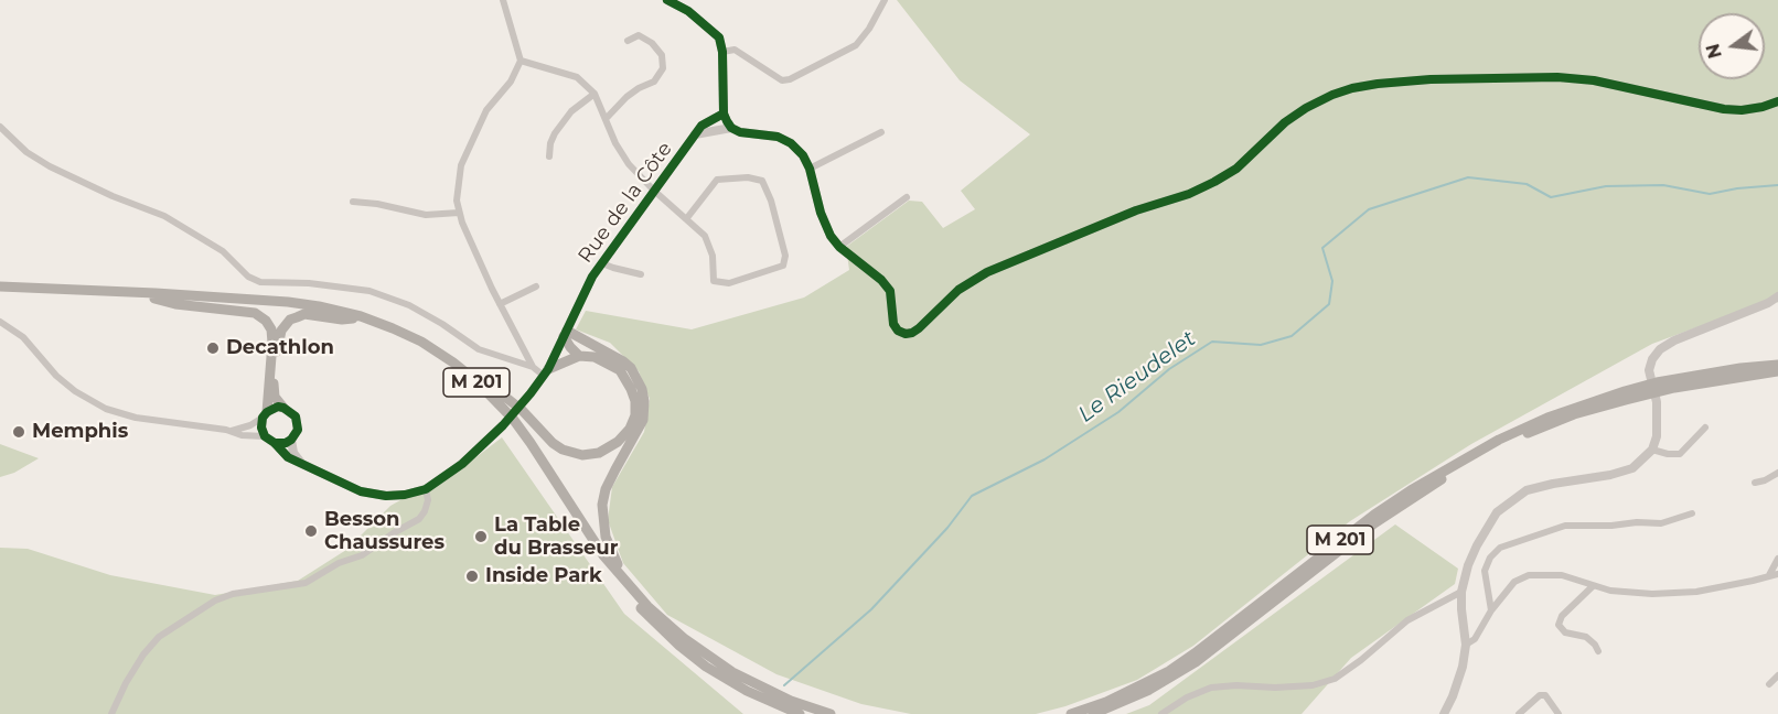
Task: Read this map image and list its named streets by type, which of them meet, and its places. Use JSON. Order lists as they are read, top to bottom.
{
  "streets": {
    "highway": ["M 201"],
    "street": ["Rue de la Côte"]
  },
  "water": ["Le Rieudelet"],
  "places": [
    "Decathlon",
    "Memphis",
    "Besson Chaussures",
    "La Table du Brasseur",
    "Inside Park"
  ],
  "north": "left"
}
